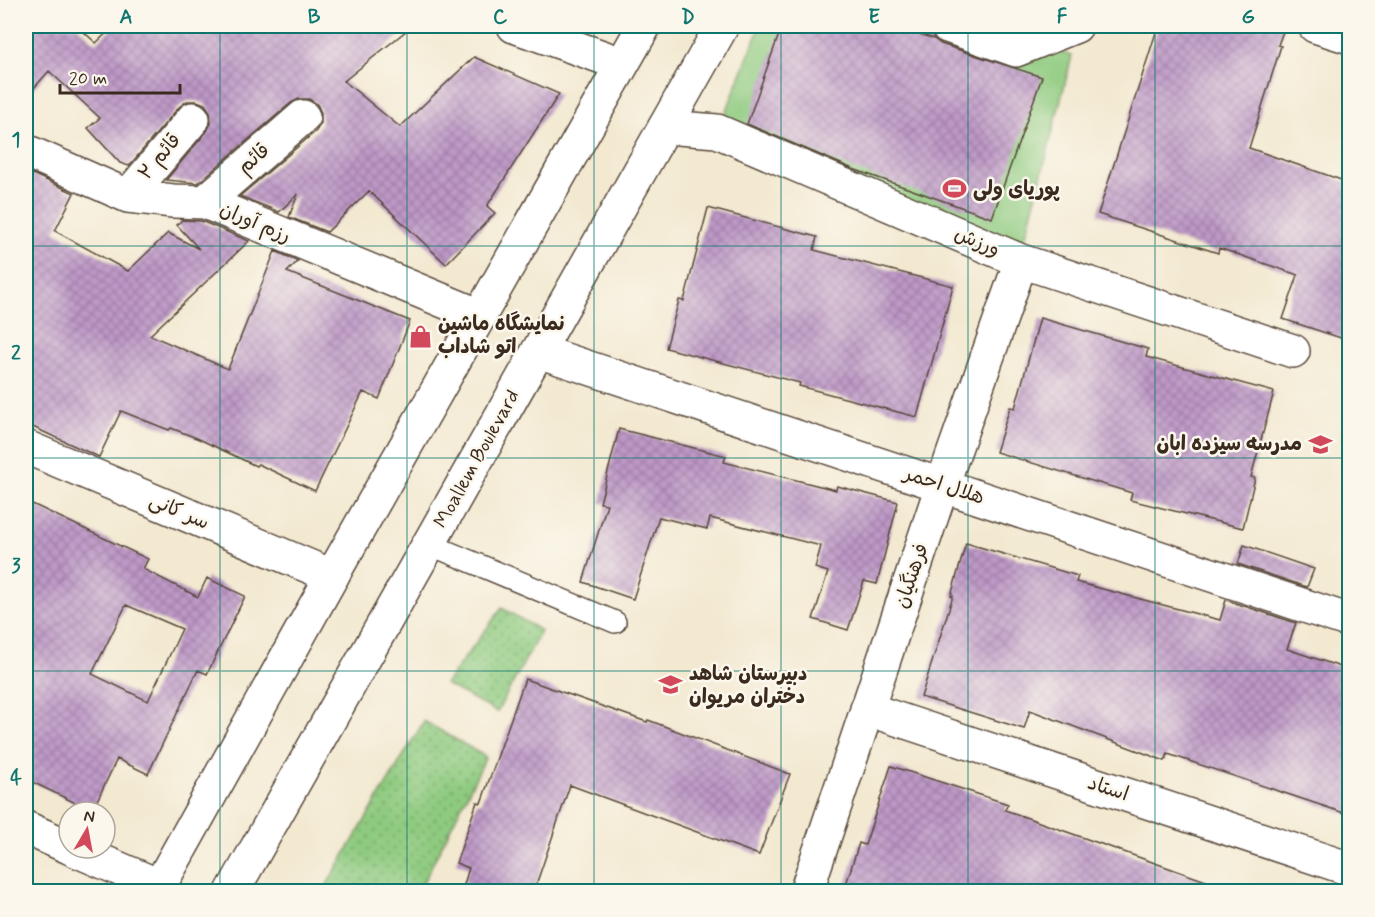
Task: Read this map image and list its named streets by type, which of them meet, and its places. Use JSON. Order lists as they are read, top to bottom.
{
  "streets": {
    "street": [
      "قائم ۲",
      "قائم",
      "رزم آوران",
      "ورزش",
      "Moallem Boulevard",
      "هلال احمر",
      "سر کانی",
      "فرهنگیان",
      "استاد"
    ]
  },
  "crossings": [
    ["قائم ۲", "رزم آوران"],
    ["قائم", "رزم آوران"],
    ["ورزش", "Moallem Boulevard"],
    ["ورزش", "فرهنگیان"],
    ["Moallem Boulevard", "هلال احمر"],
    ["هلال احمر", "فرهنگیان"],
    ["فرهنگیان", "استاد"]
  ],
  "places": {
    "sports": ["پوریای ولی"],
    "shop": ["نمایشگاه ماشین اتو شاداب"],
    "school or university": ["مدرسه سیزده ابان", "دبیرستان شاهد دختران مریوان"]
  },
  "scale_bar": "20 m",
  "north": "top",
  "grid": {
    "columns": [
      "A",
      "B",
      "C",
      "D",
      "E",
      "F",
      "G"
    ],
    "rows": [
      "1",
      "2",
      "3",
      "4"
    ]
  }
}
